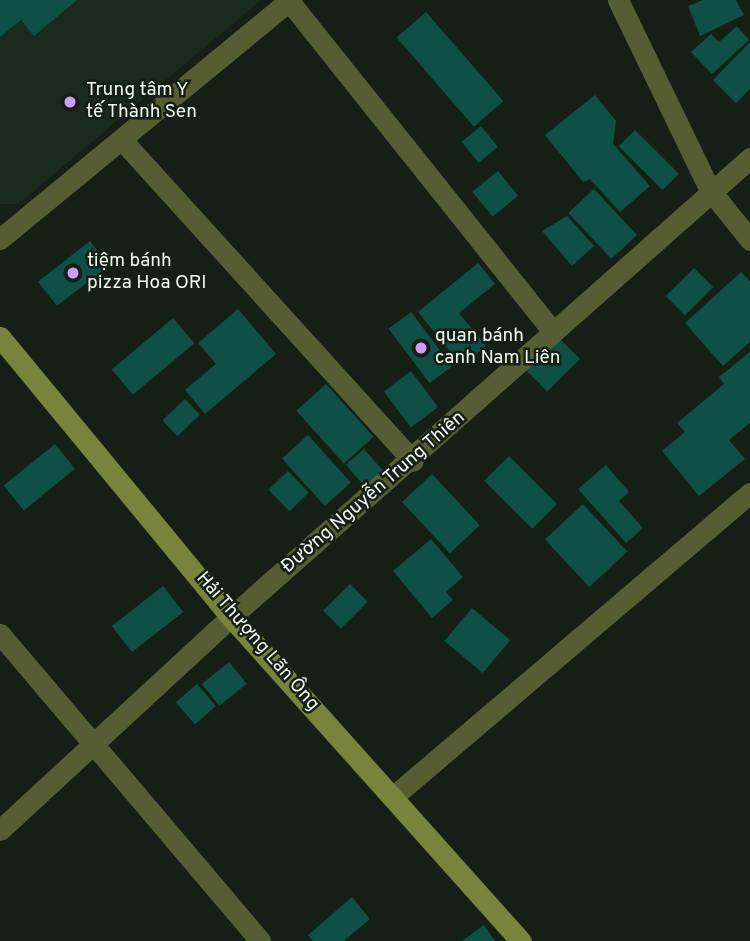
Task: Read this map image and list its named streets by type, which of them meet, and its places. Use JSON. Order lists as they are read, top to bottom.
{
  "streets": {
    "street": ["Đường Nguyễn Trung Thiên", "Hải Thượng Lãn Ông"]
  },
  "crossings": [
    ["Đường Nguyễn Trung Thiên", "Hải Thượng Lãn Ông"]
  ],
  "places": ["Trung tâm Y tế Thành Sen", "tiệm bánh pizza Hoa ORI", "quan bánh canh Nam Liên"]
}
